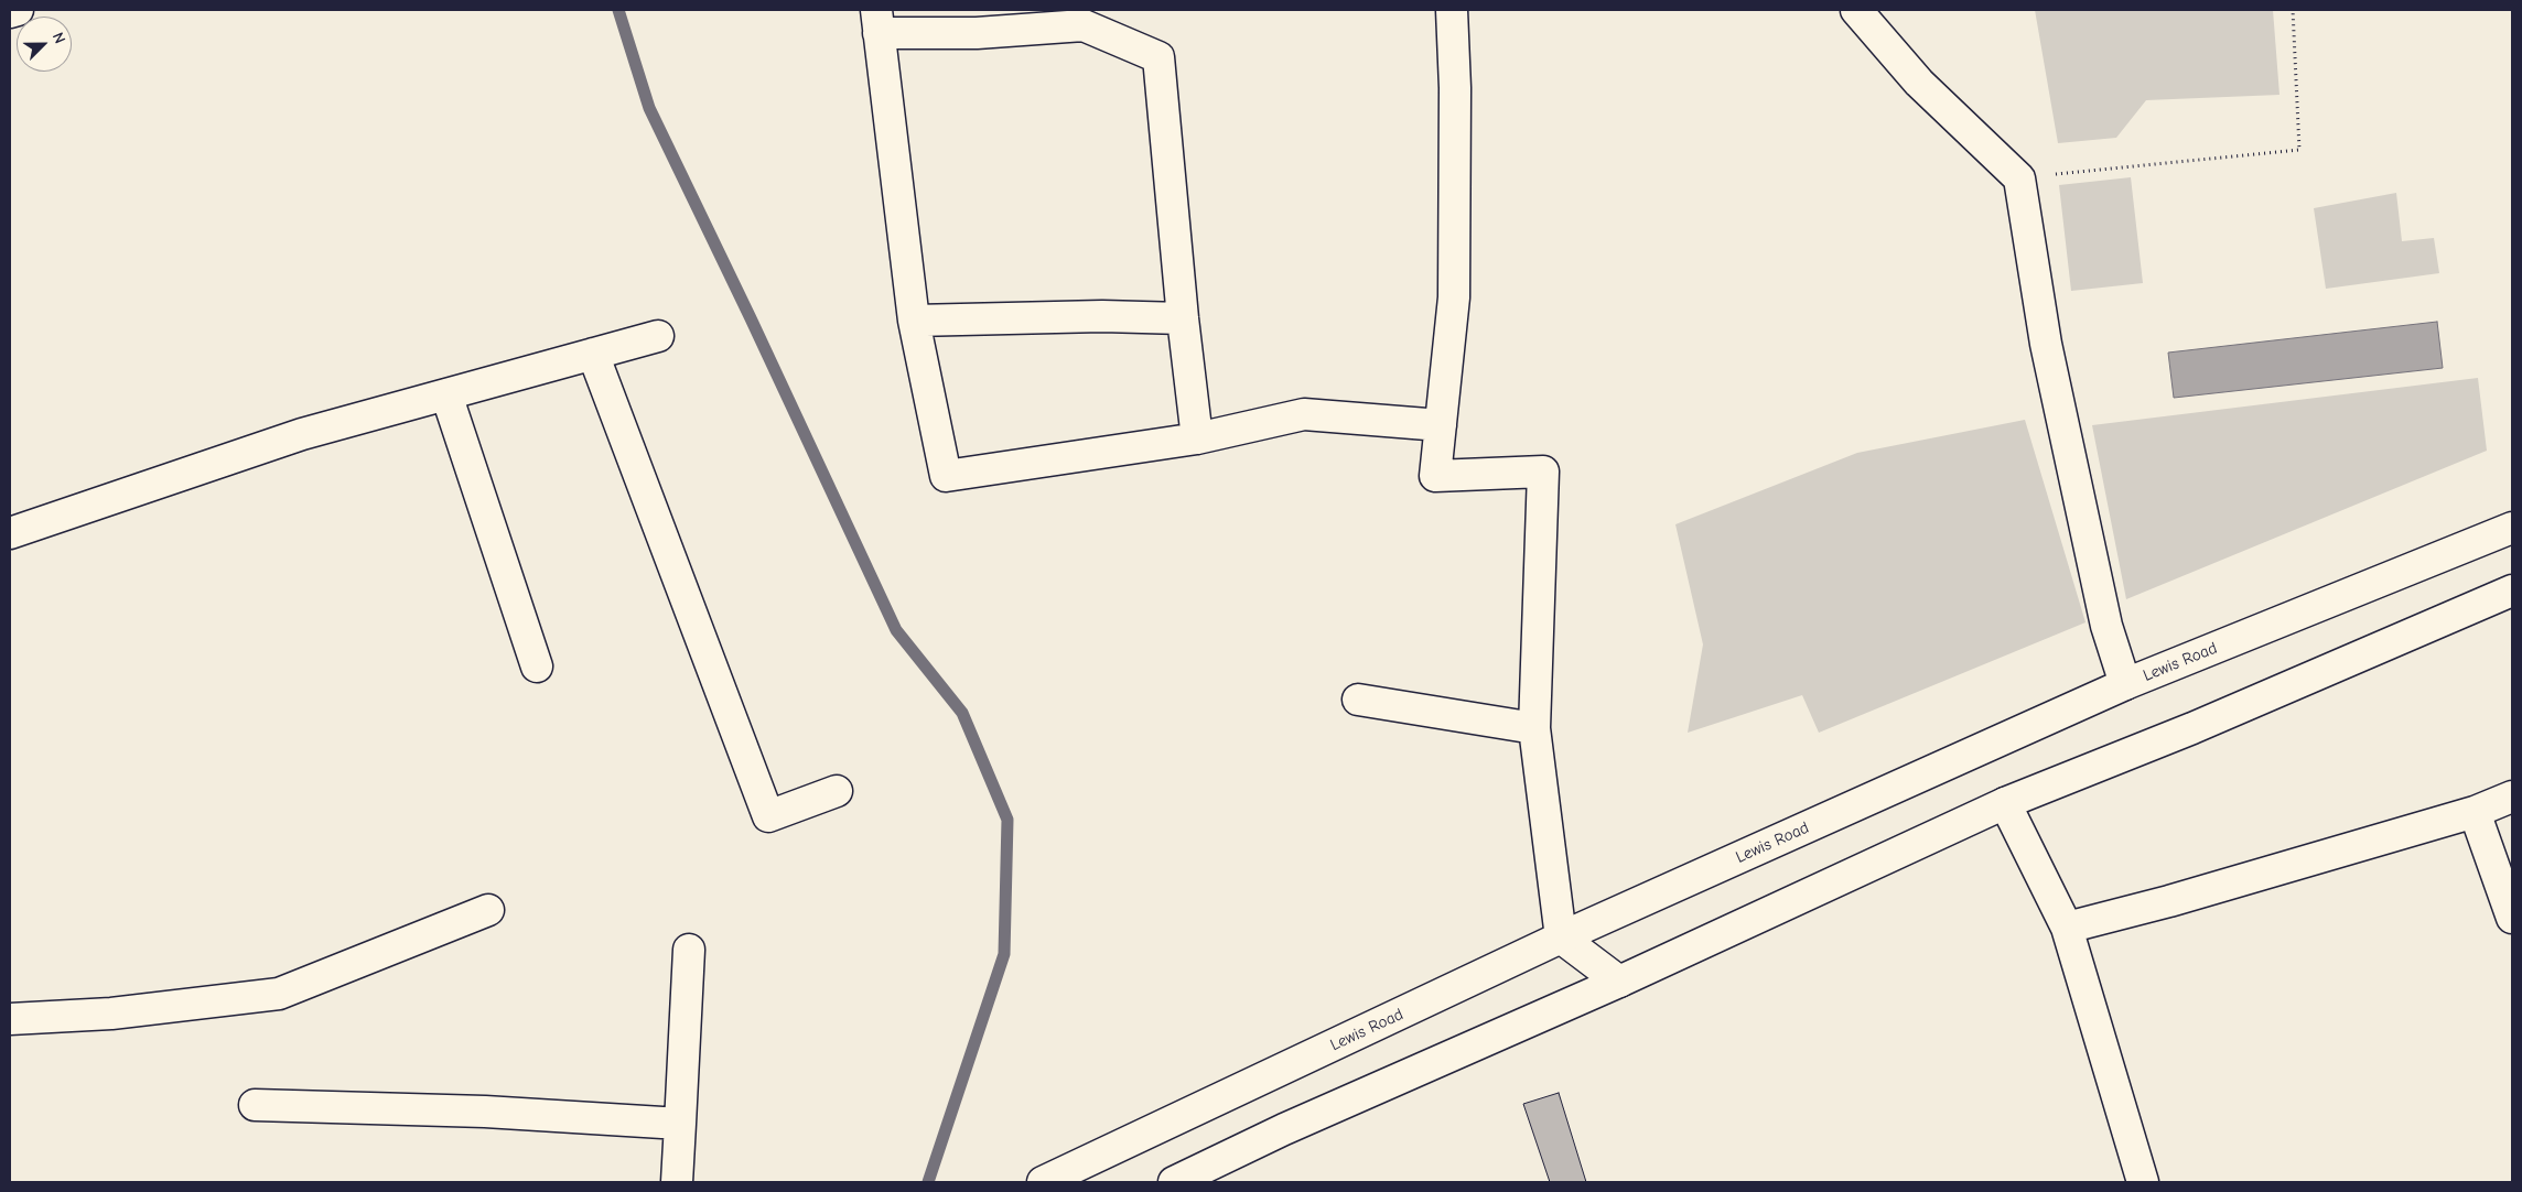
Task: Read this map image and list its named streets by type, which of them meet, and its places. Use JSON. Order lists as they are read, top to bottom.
{
  "streets": {
    "street": ["Lewis Road"]
  },
  "north": "top right"
}
